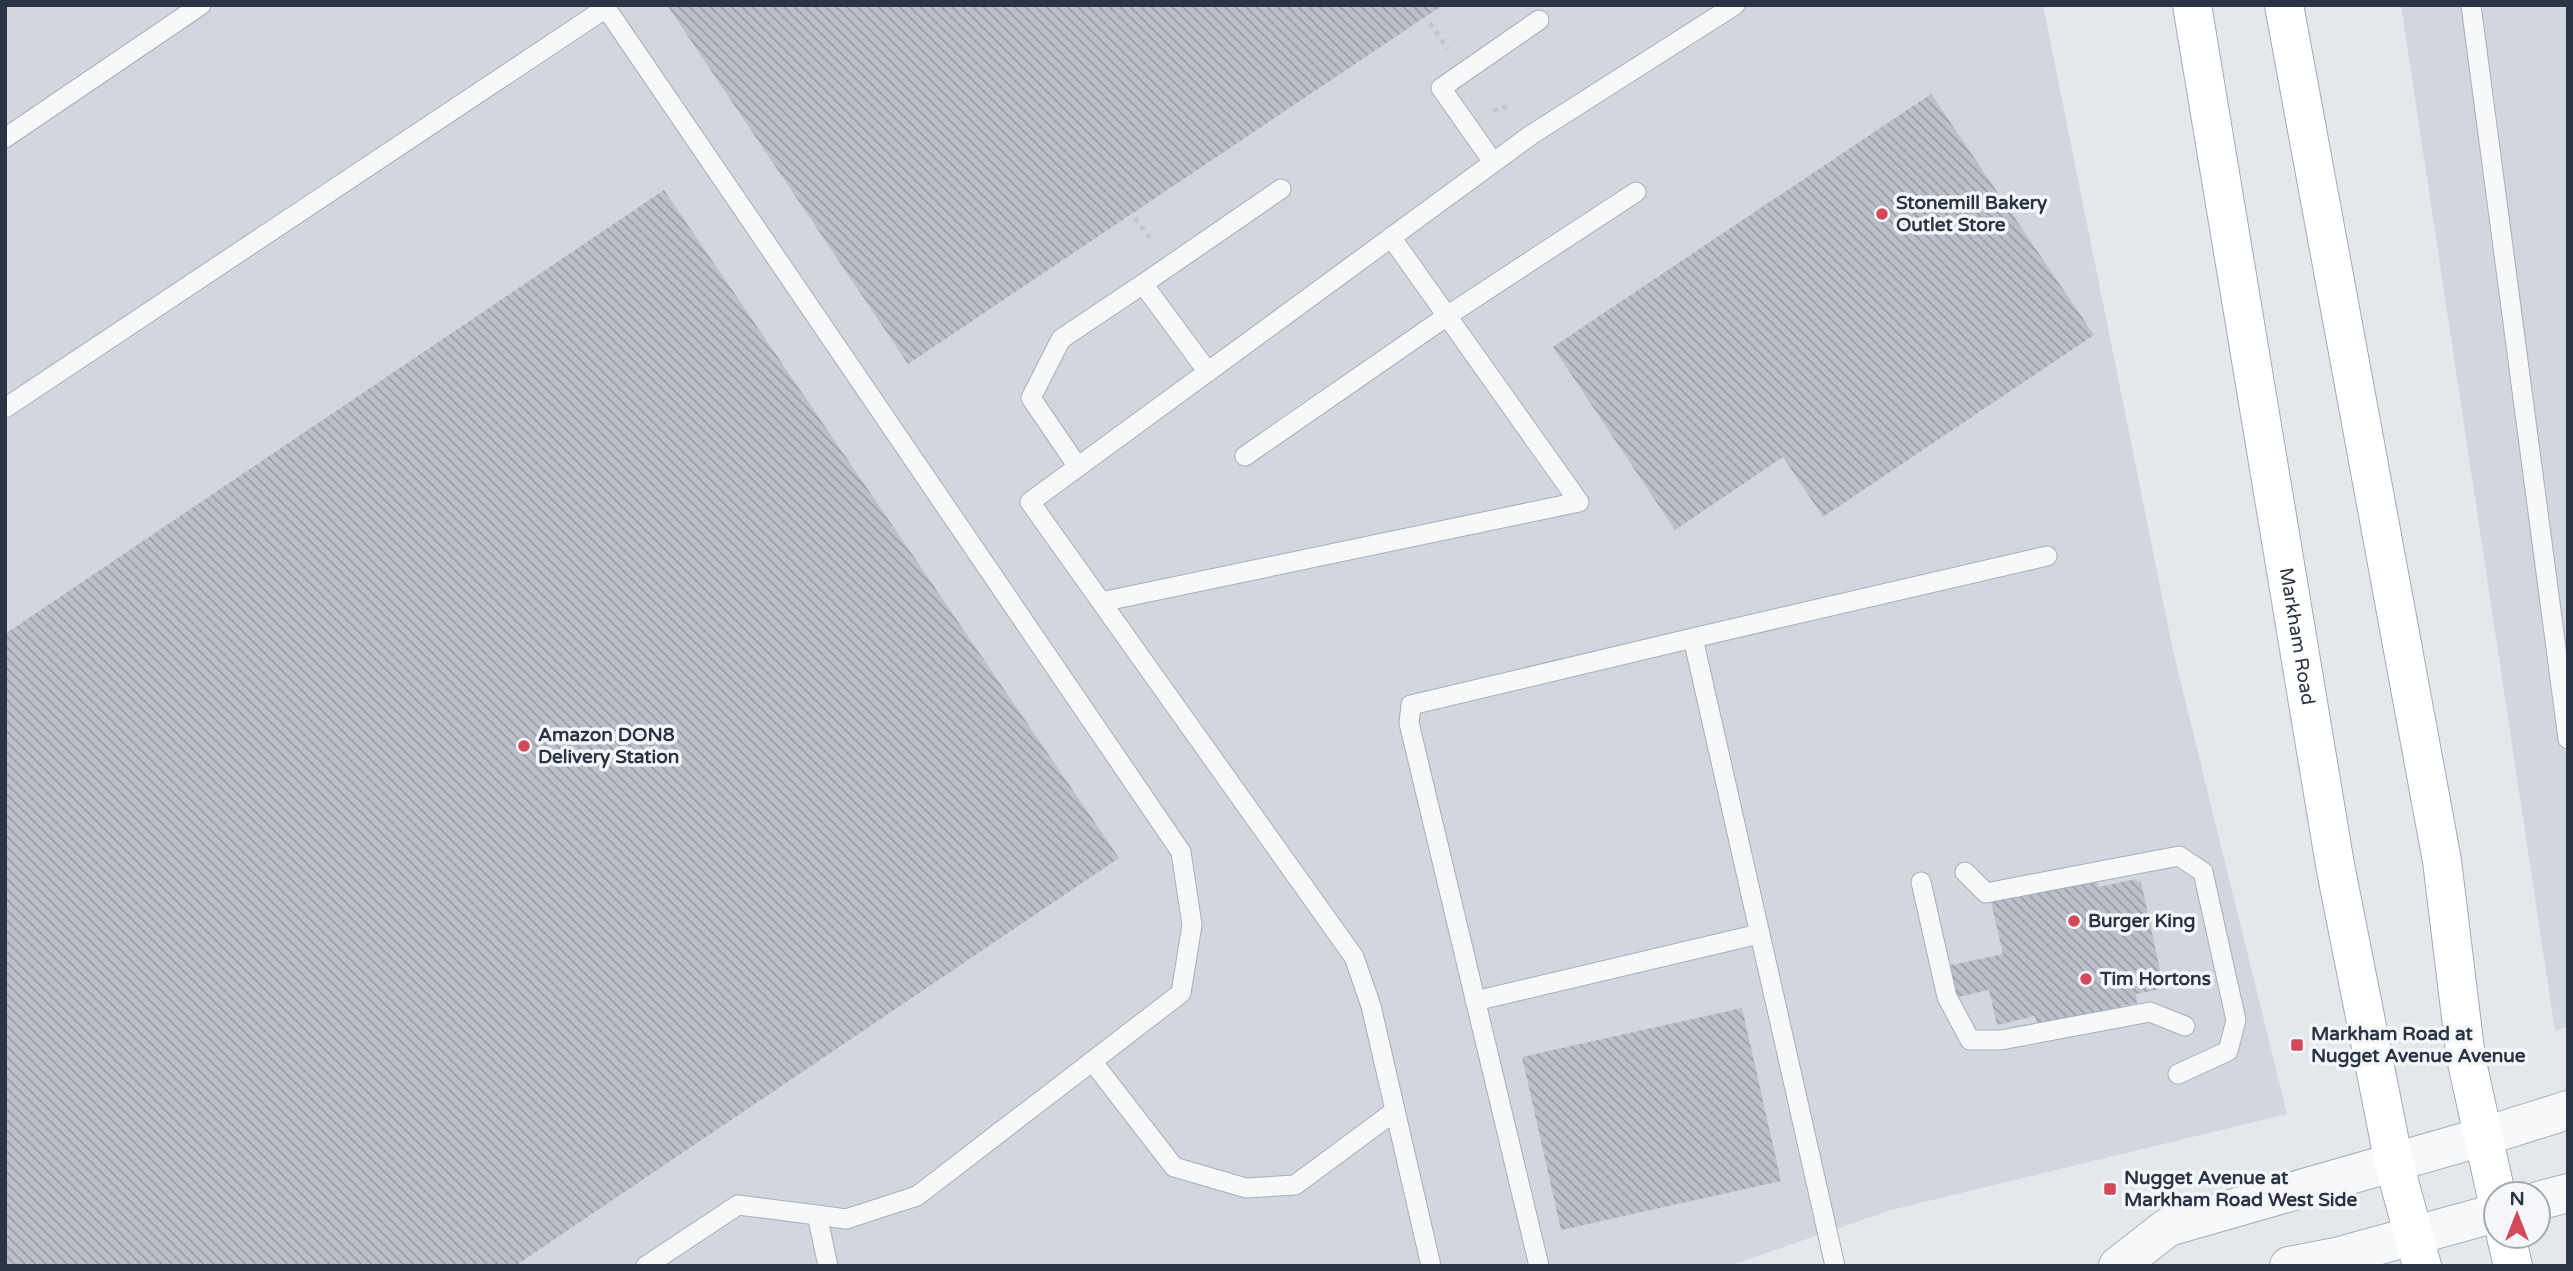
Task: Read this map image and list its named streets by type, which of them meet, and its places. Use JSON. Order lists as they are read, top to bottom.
{
  "streets": {
    "main road": ["Markham Road"]
  },
  "places": {
    "other": [
      "Stonemill Bakery Outlet Store",
      "Amazon DON8 Delivery Station",
      "Burger King",
      "Tim Hortons"
    ],
    "transit": ["Markham Road at Nugget Avenue Avenue", "Nugget Avenue at Markham Road West Side"]
  },
  "north": "top"
}
